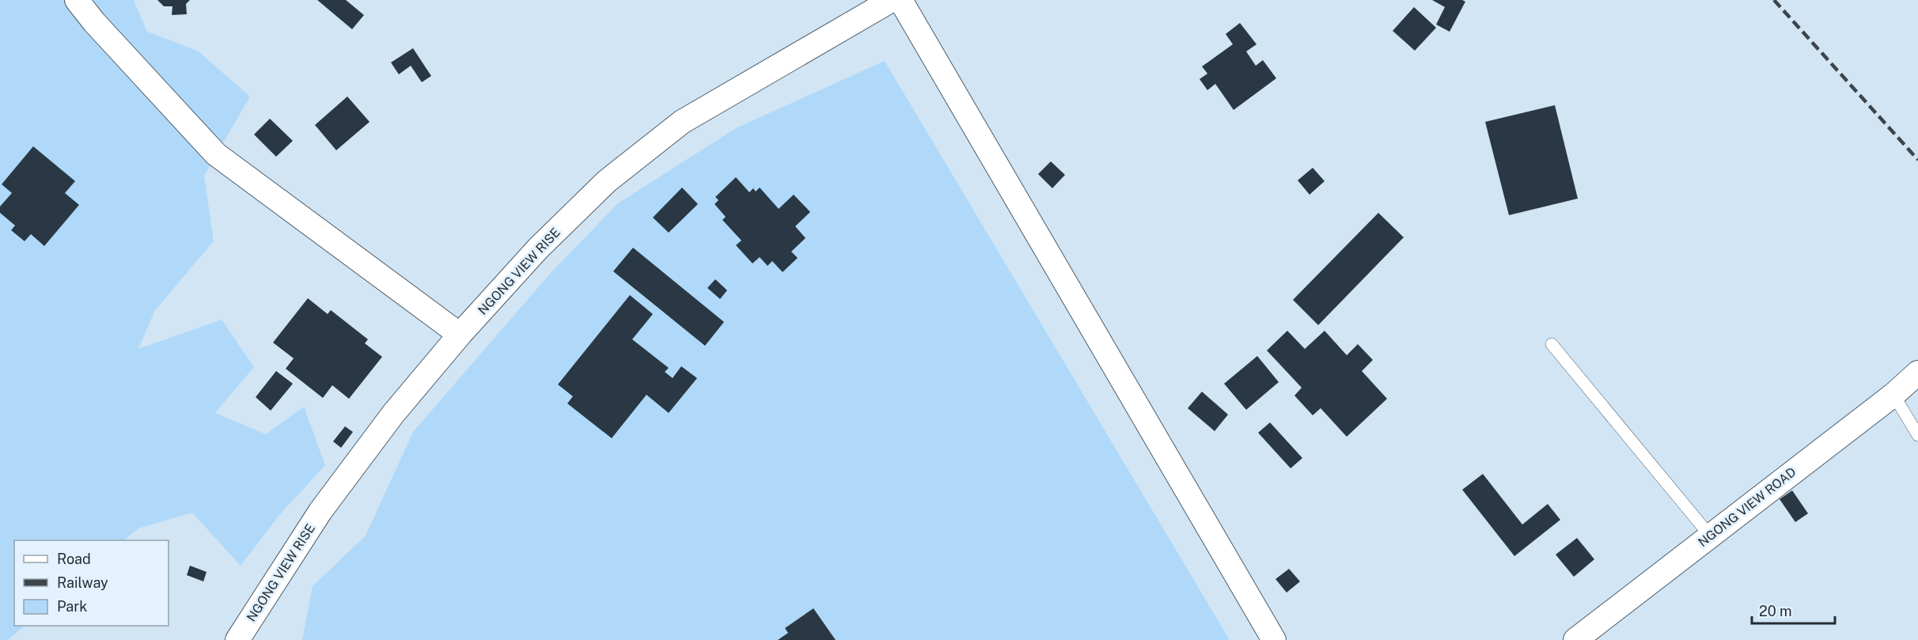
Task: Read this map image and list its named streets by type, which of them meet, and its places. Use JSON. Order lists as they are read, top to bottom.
{
  "streets": {
    "street": ["NGONG VIEW RISE", "NGONG VIEW ROAD"]
  },
  "legend": ["Road", "Railway", "Park"],
  "scale_bar": "20 m"
}
